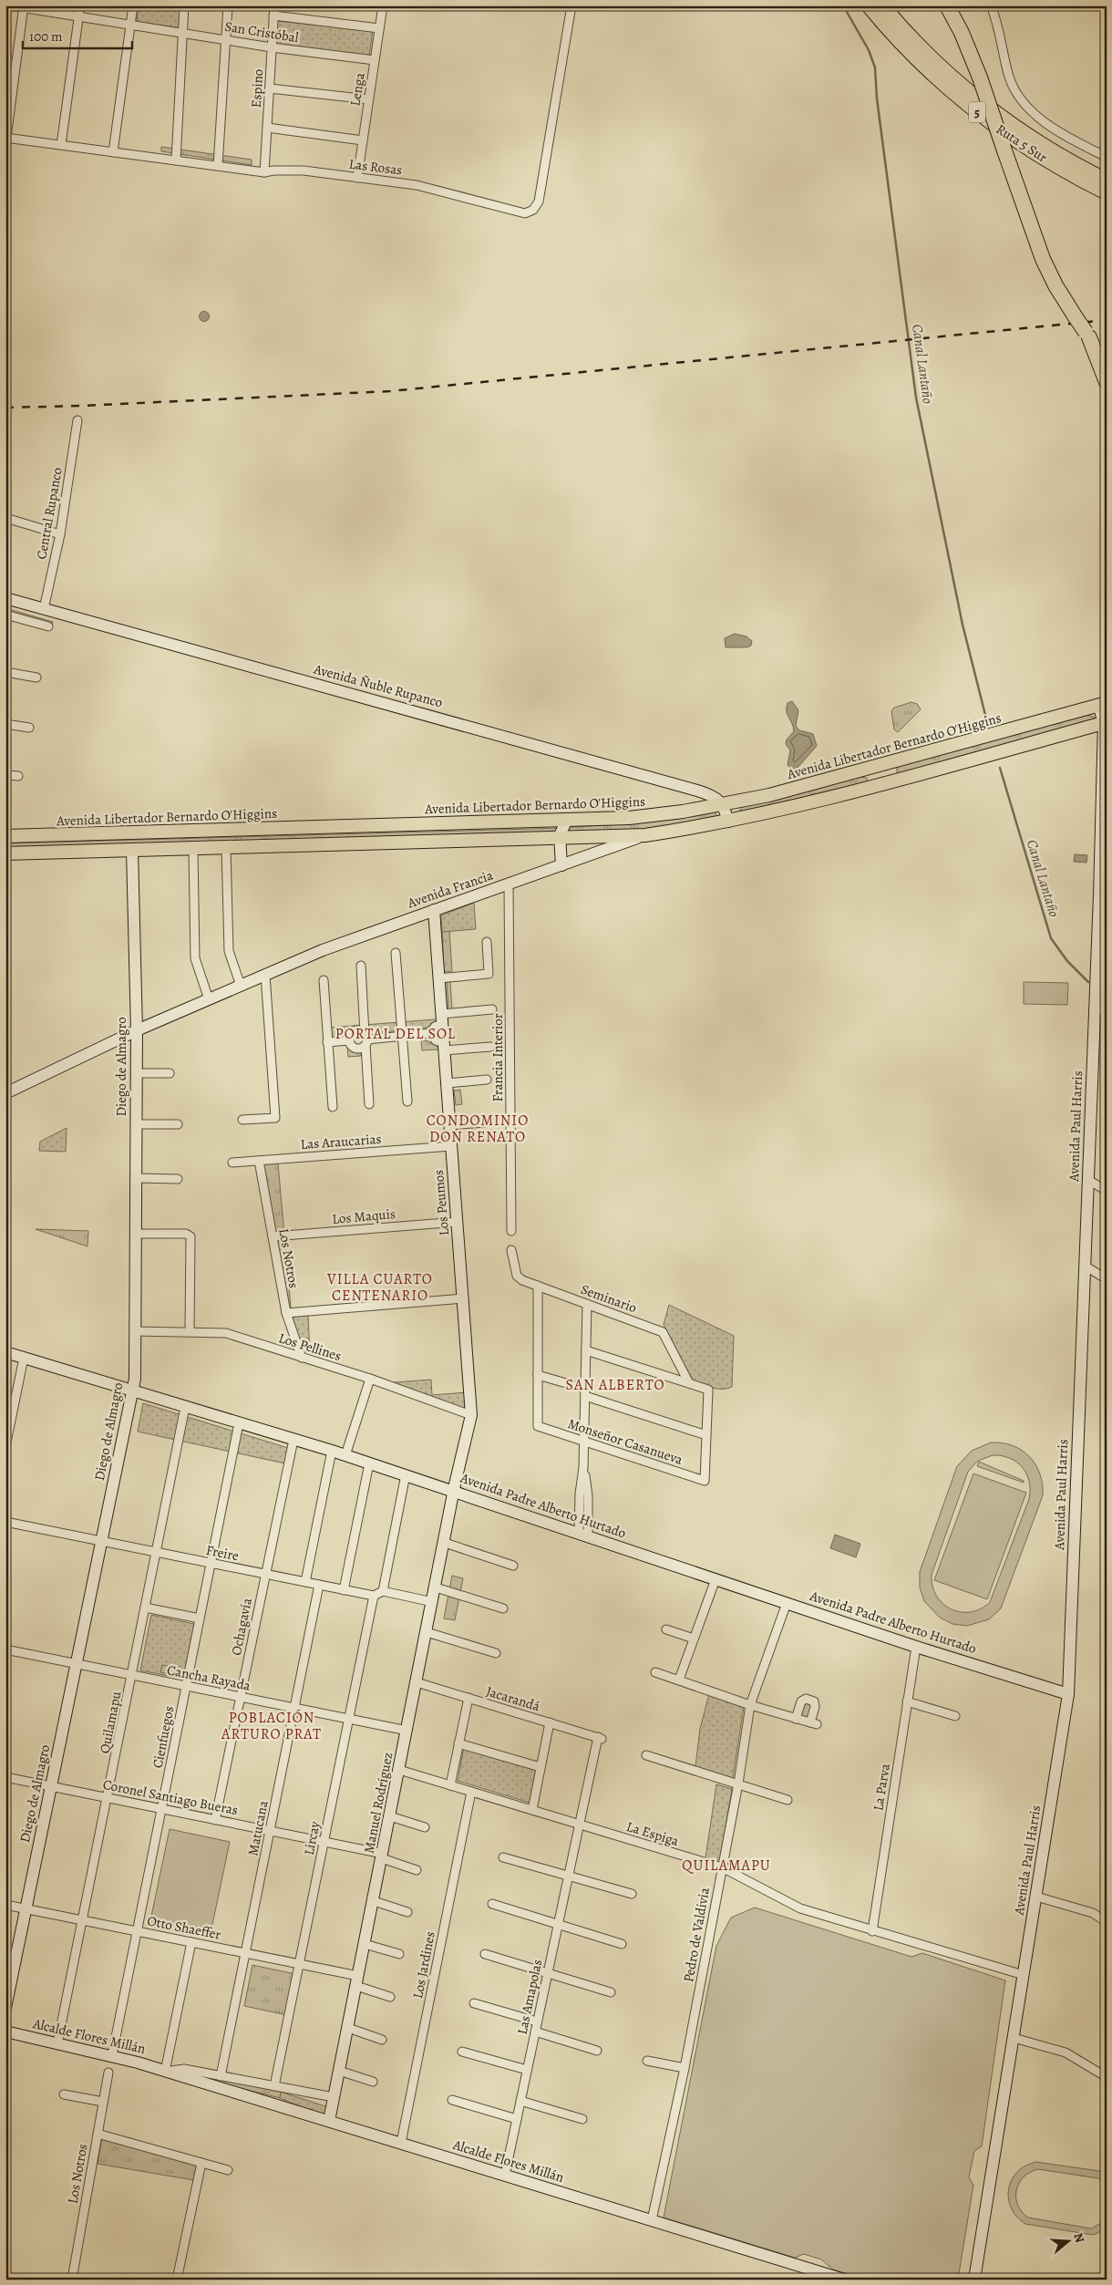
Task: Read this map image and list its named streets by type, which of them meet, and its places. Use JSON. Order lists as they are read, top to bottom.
{
  "streets": {
    "highway": ["5", "Ruta 5 Sur"],
    "main road": ["Avenida Libertador Bernardo O'Higgins"],
    "street": [
      "San Cristóbal",
      "Espino",
      "Lenga",
      "Las Rosas",
      "Central Rupanco",
      "Avenida Ñuble Rupanco",
      "Avenida Francia",
      "Francia Interior",
      "Diego de Almagro",
      "Avenida Paul Harris",
      "Las Araucarias",
      "Los Peumos",
      "Los Maquis",
      "Los Notros",
      "Seminario",
      "Los Pellines",
      "Monseñor Casanueva",
      "Avenida Padre Alberto Hurtado",
      "Freire",
      "Ochagavía",
      "Cancha Rayada",
      "Jacarandá",
      "Quilamapu",
      "Cienfuegos",
      "La Parva",
      "Coronel Santiago Bueras",
      "Manuel Rodríguez",
      "Matucana",
      "La Espiga",
      "Lircay",
      "Otto Shaeffer",
      "Pedro de Valdivia",
      "Los Jardines",
      "Las Amapolas",
      "Alcalde Flores Millán"
    ]
  },
  "crossings": [
    ["San Cristóbal", "Espino"],
    ["San Cristóbal", "Lenga"],
    ["Espino", "Las Rosas"],
    ["Lenga", "Las Rosas"],
    ["Central Rupanco", "Avenida Ñuble Rupanco"],
    ["Avenida Ñuble Rupanco", "Avenida Libertador Bernardo O'Higgins"],
    ["Avenida Libertador Bernardo O'Higgins", "Avenida Paul Harris"],
    ["Avenida Francia", "Francia Interior"],
    ["Avenida Francia", "Diego de Almagro"],
    ["Avenida Francia", "Los Peumos"],
    ["Diego de Almagro", "Los Pellines"],
    ["Diego de Almagro", "Avenida Padre Alberto Hurtado"],
    ["Diego de Almagro", "Freire"],
    ["Diego de Almagro", "Cancha Rayada"],
    ["Diego de Almagro", "Coronel Santiago Bueras"],
    ["Diego de Almagro", "Otto Shaeffer"],
    ["Avenida Paul Harris", "Avenida Padre Alberto Hurtado"],
    ["Avenida Paul Harris", "La Espiga"],
    ["Las Araucarias", "Los Peumos"],
    ["Las Araucarias", "Los Notros"],
    ["Los Peumos", "Los Maquis"],
    ["Los Peumos", "Los Pellines"],
    ["Los Peumos", "Avenida Padre Alberto Hurtado"],
    ["Los Peumos", "Manuel Rodríguez"],
    ["Los Maquis", "Los Notros"],
    ["Los Notros", "Los Pellines"],
    ["Avenida Padre Alberto Hurtado", "Ochagavía"],
    ["Avenida Padre Alberto Hurtado", "Quilamapu"],
    ["Avenida Padre Alberto Hurtado", "Cienfuegos"],
    ["Avenida Padre Alberto Hurtado", "La Parva"],
    ["Avenida Padre Alberto Hurtado", "Manuel Rodríguez"],
    ["Avenida Padre Alberto Hurtado", "Pedro de Valdivia"],
    ["Freire", "Ochagavía"],
    ["Freire", "Quilamapu"],
    ["Freire", "Cienfuegos"],
    ["Freire", "Matucana"],
    ["Freire", "Lircay"],
    ["Ochagavía", "Cancha Rayada"],
    ["Ochagavía", "Coronel Santiago Bueras"],
    ["Cancha Rayada", "Quilamapu"],
    ["Cancha Rayada", "Cienfuegos"],
    ["Cancha Rayada", "Manuel Rodríguez"],
    ["Cancha Rayada", "Matucana"],
    ["Cancha Rayada", "Lircay"],
    ["Jacarandá", "Manuel Rodríguez"],
    ["Jacarandá", "Las Amapolas"],
    ["Quilamapu", "Coronel Santiago Bueras"],
    ["Quilamapu", "Otto Shaeffer"],
    ["Quilamapu", "Alcalde Flores Millán"],
    ["Cienfuegos", "Coronel Santiago Bueras"],
    ["Cienfuegos", "Otto Shaeffer"],
    ["Cienfuegos", "Alcalde Flores Millán"],
    ["La Parva", "La Espiga"],
    ["Coronel Santiago Bueras", "Manuel Rodríguez"],
    ["Coronel Santiago Bueras", "Matucana"],
    ["Coronel Santiago Bueras", "Lircay"],
    ["Manuel Rodríguez", "La Espiga"],
    ["Manuel Rodríguez", "Otto Shaeffer"],
    ["Manuel Rodríguez", "Alcalde Flores Millán"],
    ["Matucana", "Otto Shaeffer"],
    ["Matucana", "Alcalde Flores Millán"],
    ["La Espiga", "Pedro de Valdivia"],
    ["La Espiga", "Los Jardines"],
    ["La Espiga", "Las Amapolas"],
    ["Lircay", "Otto Shaeffer"],
    ["Lircay", "Alcalde Flores Millán"],
    ["Pedro de Valdivia", "Alcalde Flores Millán"],
    ["Los Jardines", "Alcalde Flores Millán"],
    ["Las Amapolas", "Alcalde Flores Millán"]
  ],
  "districts": [
    "PORTAL DEL SOL",
    "CONDOMINIO DON RENATO",
    "VILLA CUARTO CENTENARIO",
    "SAN ALBERTO",
    "POBLACIÓN ARTURO PRAT",
    "QUILAMAPU"
  ],
  "water": ["Canal Lantaño"],
  "scale_bar": "100 m",
  "north": "right"
}
